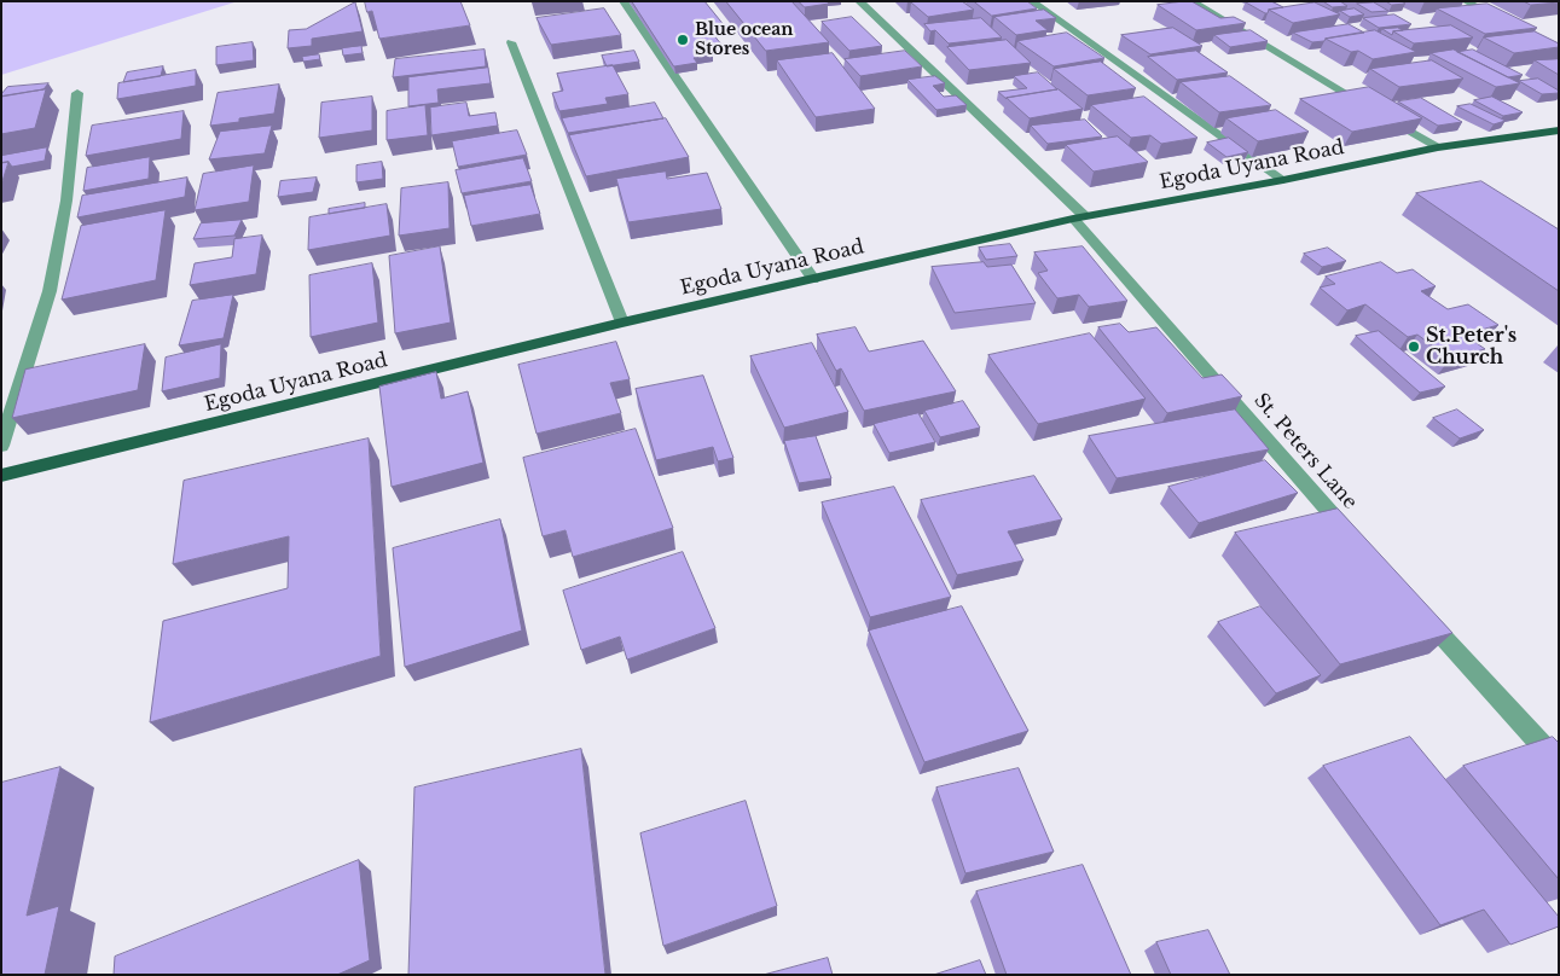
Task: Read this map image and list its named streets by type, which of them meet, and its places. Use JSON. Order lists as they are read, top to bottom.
{
  "streets": {
    "main road": ["Egoda Uyana Road"],
    "street": ["St. Peters Lane"]
  },
  "crossings": [
    ["Egoda Uyana Road", "St. Peters Lane"]
  ],
  "places": ["Blue ocean Stores", "St.Peter's Church"]
}
